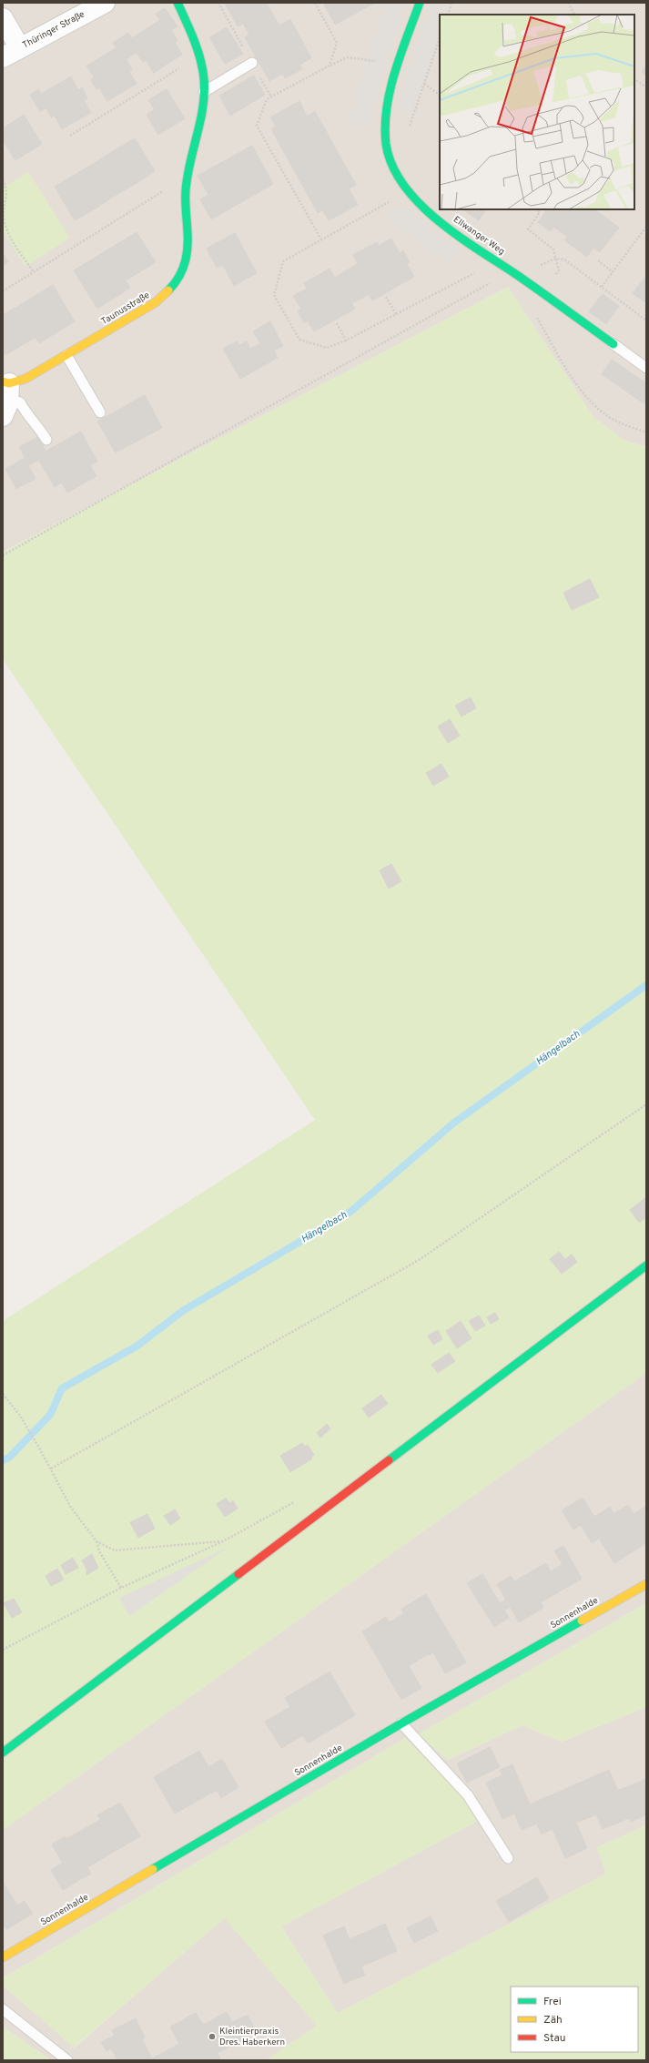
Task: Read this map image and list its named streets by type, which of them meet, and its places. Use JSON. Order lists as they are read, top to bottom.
{
  "streets": {
    "street": [
      "Thüringer Straße",
      "Ellwanger Weg",
      "Taunusstraße",
      "Sonnenhalde"
    ]
  },
  "water": ["Hängelbach"],
  "places": ["Kleintierpraxis Dres. Haberkern"],
  "legend": ["Frei", "Zäh", "Stau"]
}
